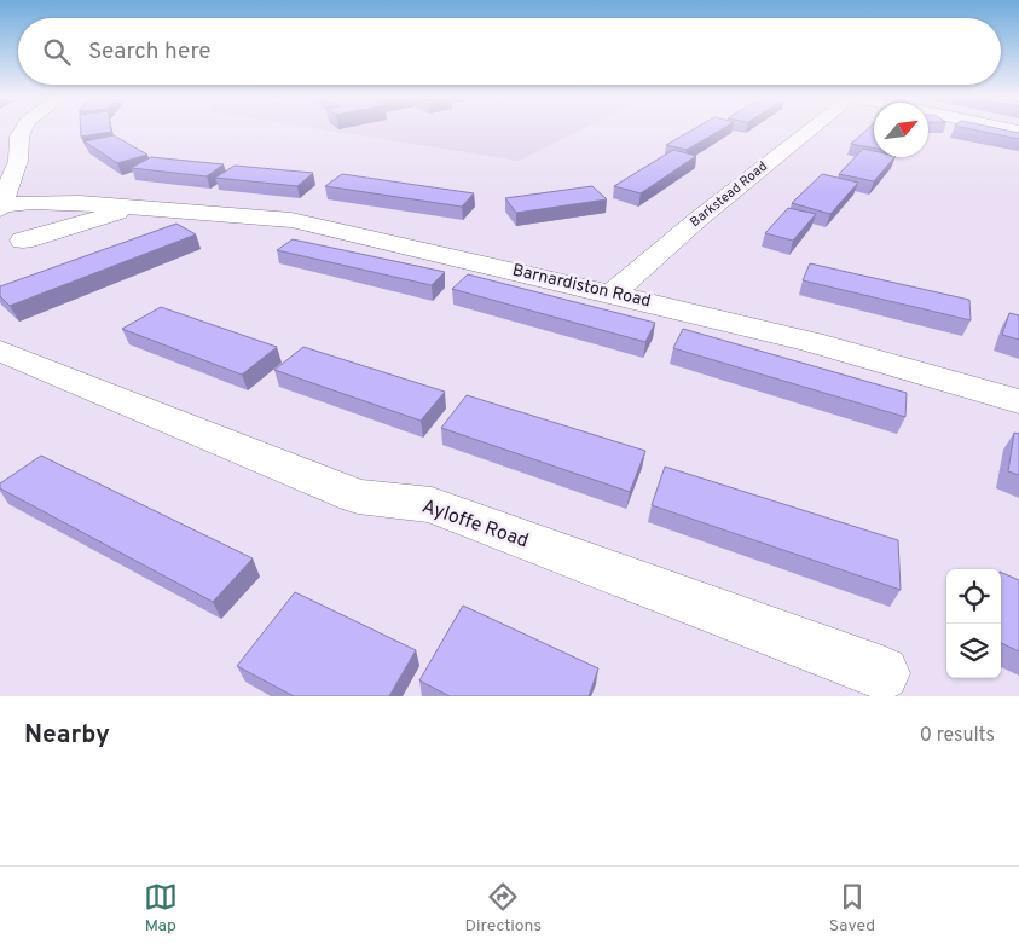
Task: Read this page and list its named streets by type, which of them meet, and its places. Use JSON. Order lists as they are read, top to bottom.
{
  "streets": {
    "street": ["Barkstead Road", "Barnardiston Road", "Ayloffe Road"]
  },
  "crossings": [
    ["Barkstead Road", "Barnardiston Road"]
  ],
  "north": "top right",
  "page": {
    "search": "Search here",
    "heading": ["Nearby", "0 results"],
    "nav": ["Map", "Directions", "Saved"]
  }
}
